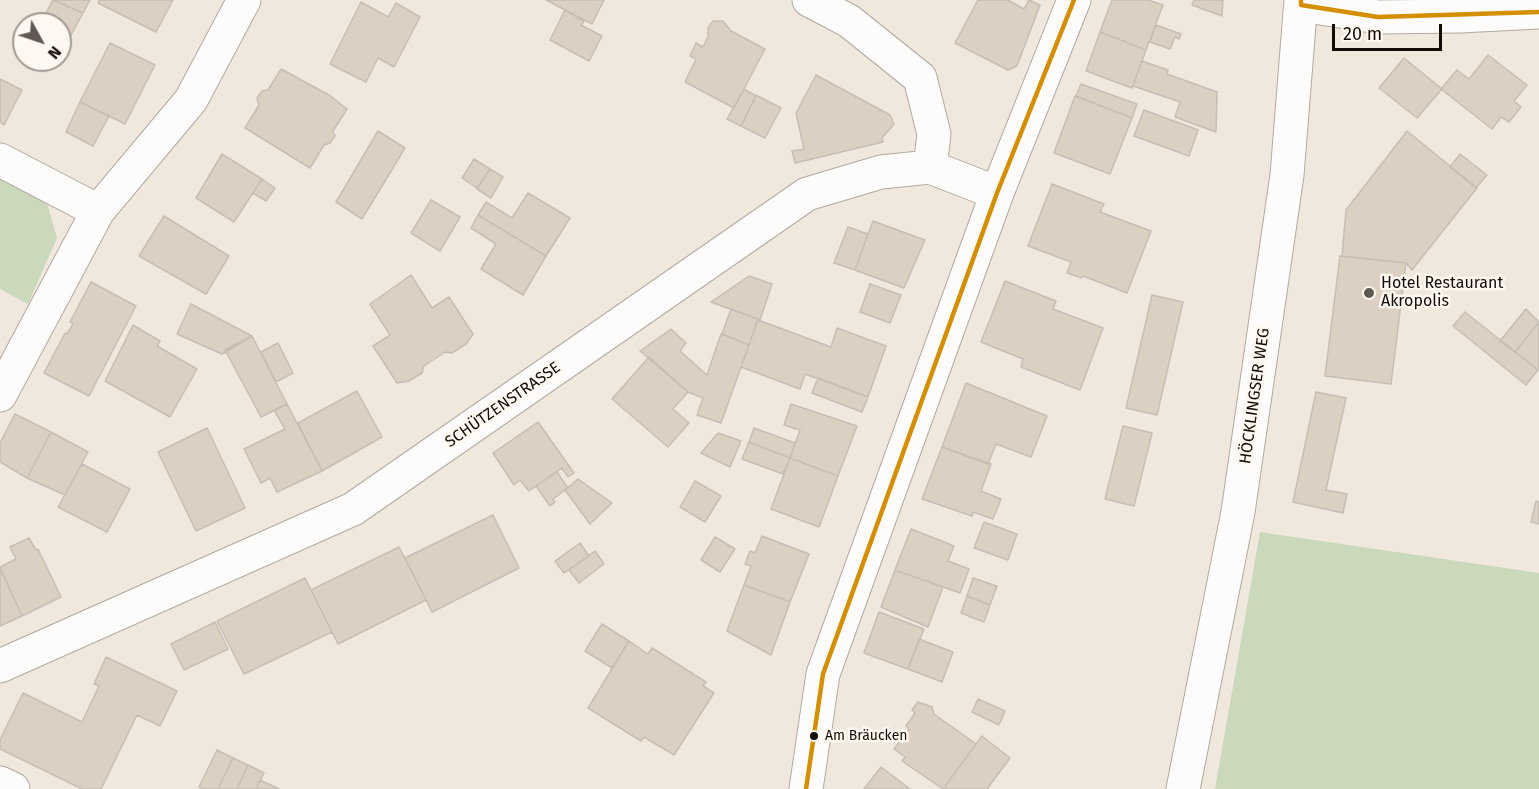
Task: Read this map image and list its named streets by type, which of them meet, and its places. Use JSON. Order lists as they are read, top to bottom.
{
  "streets": {
    "street": ["HÖCKLINGSER WEG", "SCHÜTZENSTRASSE"]
  },
  "places": ["Hotel Restaurant Akropolis", "Am Bräucken"],
  "scale_bar": "20 m",
  "north": "bottom right"
}
